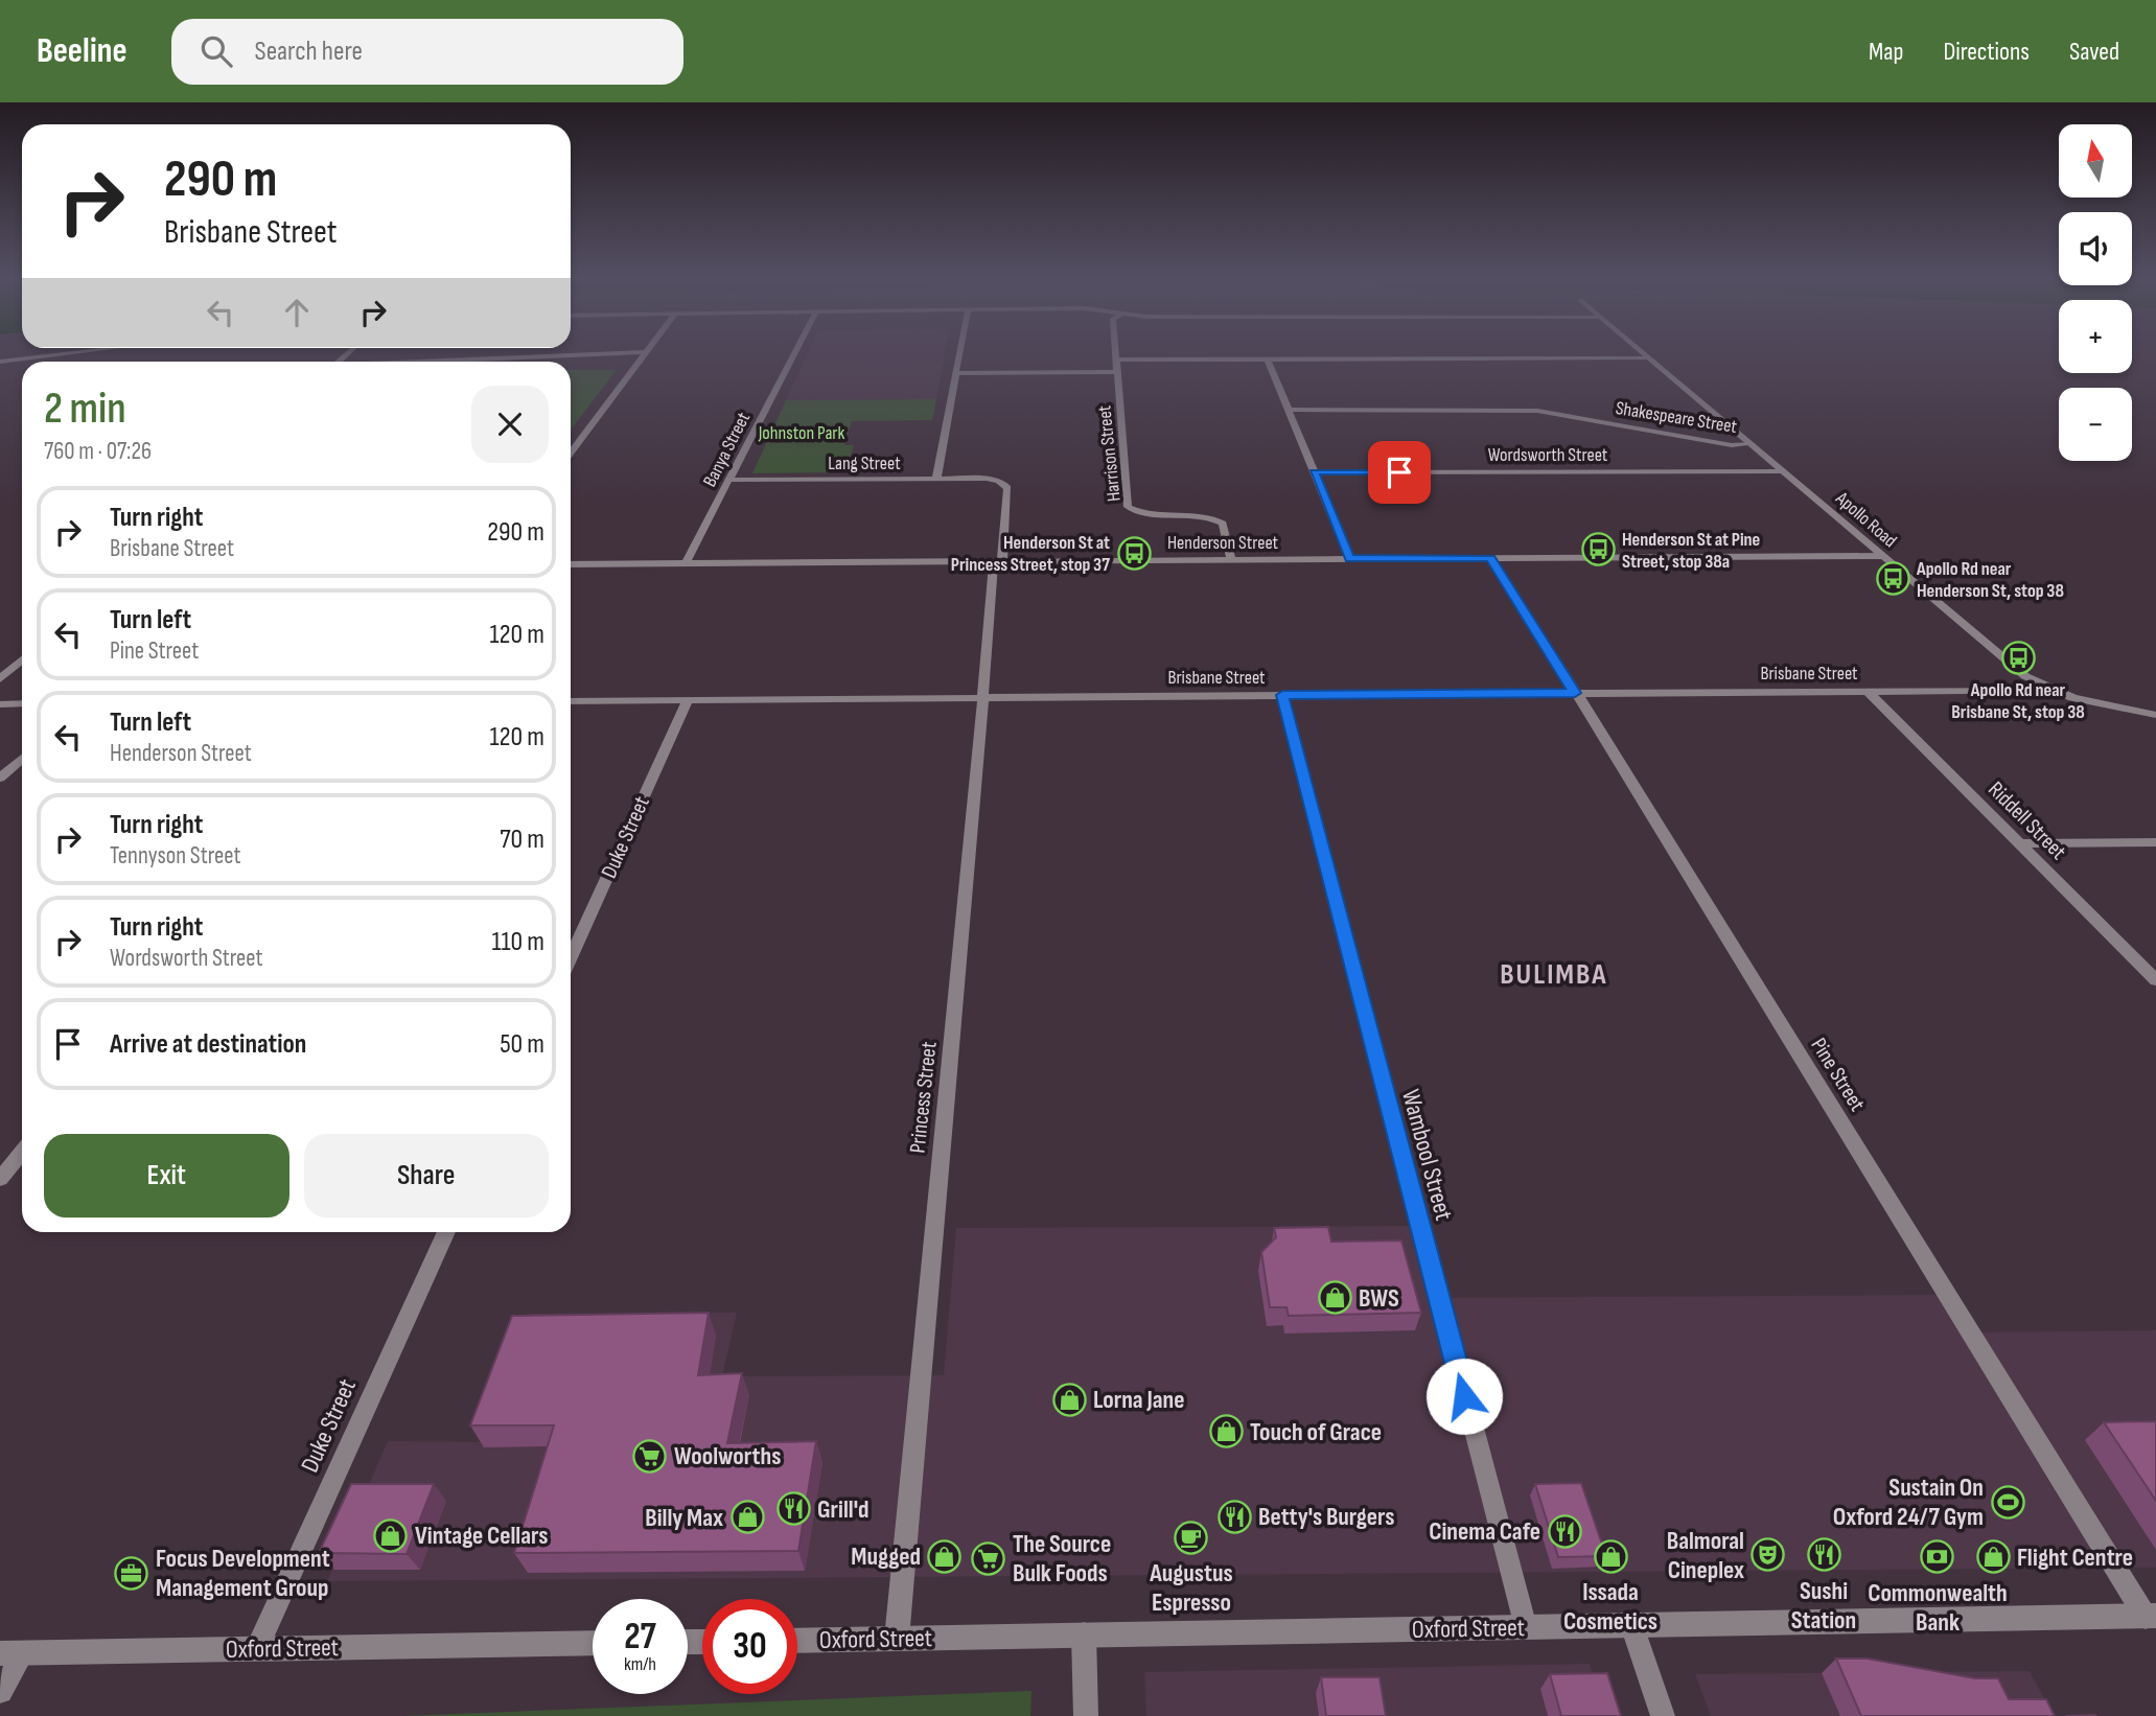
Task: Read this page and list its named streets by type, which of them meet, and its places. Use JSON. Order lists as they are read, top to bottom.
{
  "streets": {
    "street": [
      "Shakespeare Street",
      "Banya Street",
      "Harrison Street",
      "Wordsworth Street",
      "Lang Street",
      "Apollo Road",
      "Henderson Street",
      "Brisbane Street",
      "Riddell Street",
      "Duke Street",
      "Pine Street",
      "Princess Street",
      "Wambool Street",
      "Oxford Street"
    ]
  },
  "crossings": [
    ["Shakespeare Street", "Apollo Road"],
    ["Banya Street", "Lang Street"],
    ["Banya Street", "Henderson Street"],
    ["Harrison Street", "Henderson Street"],
    ["Wordsworth Street", "Apollo Road"],
    ["Lang Street", "Princess Street"],
    ["Apollo Road", "Henderson Street"],
    ["Apollo Road", "Brisbane Street"],
    ["Henderson Street", "Pine Street"],
    ["Henderson Street", "Princess Street"],
    ["Brisbane Street", "Riddell Street"],
    ["Brisbane Street", "Duke Street"],
    ["Brisbane Street", "Pine Street"],
    ["Brisbane Street", "Princess Street"],
    ["Brisbane Street", "Wambool Street"],
    ["Duke Street", "Oxford Street"],
    ["Pine Street", "Oxford Street"],
    ["Princess Street", "Oxford Street"],
    ["Wambool Street", "Oxford Street"]
  ],
  "districts": ["BULIMBA"],
  "parks": ["Johnston Park"],
  "places": {
    "bus stop": [
      "Henderson St at Pine Street, stop 38a",
      "Henderson St at Princess Street, stop 37",
      "Apollo Rd near Henderson St, stop 38",
      "Apollo Rd near Brisbane St, stop 38"
    ],
    "shop": [
      "BWS",
      "Lorna Jane",
      "Touch of Grace",
      "Billy Max",
      "Vintage Cellars",
      "Mugged",
      "Issada Cosmetics",
      "Flight Centre"
    ],
    "supermarket": ["Woolworths", "The Source Bulk Foods"],
    "sports": ["Sustain On Oxford 24/7 Gym"],
    "restaurant": [
      "Grill'd",
      "Betty's Burgers",
      "Cinema Cafe",
      "Sushi Station"
    ],
    "cafe": ["Augustus Espresso"],
    "theatre": ["Balmoral Cineplex"],
    "bank": ["Commonwealth Bank"],
    "office": ["Focus Development Management Group"]
  },
  "north": "top",
  "page": {
    "header": "Beeline",
    "search": "Search here",
    "nav": ["Map", "Directions", "Saved"],
    "map_buttons": ["+", "−"],
    "turn": ["290 m", "Brisbane Street"],
    "heading": ["2 min", "760 m · 07:26"],
    "list": [
      {
        "name": "Turn right",
        "note": "Brisbane Street",
        "value": "290 m"
      },
      {
        "name": "Turn left",
        "note": "Pine Street",
        "value": "120 m"
      },
      {
        "name": "Turn left",
        "note": "Henderson Street",
        "value": "120 m"
      },
      {
        "name": "Turn right",
        "note": "Tennyson Street",
        "value": "70 m"
      },
      {
        "name": "Turn right",
        "note": "Wordsworth Street",
        "value": "110 m"
      },
      {
        "name": "Arrive at destination",
        "value": "50 m"
      }
    ],
    "buttons": ["Exit", "Share"],
    "speed": "27 km/h",
    "limit": "30"
  }
}
